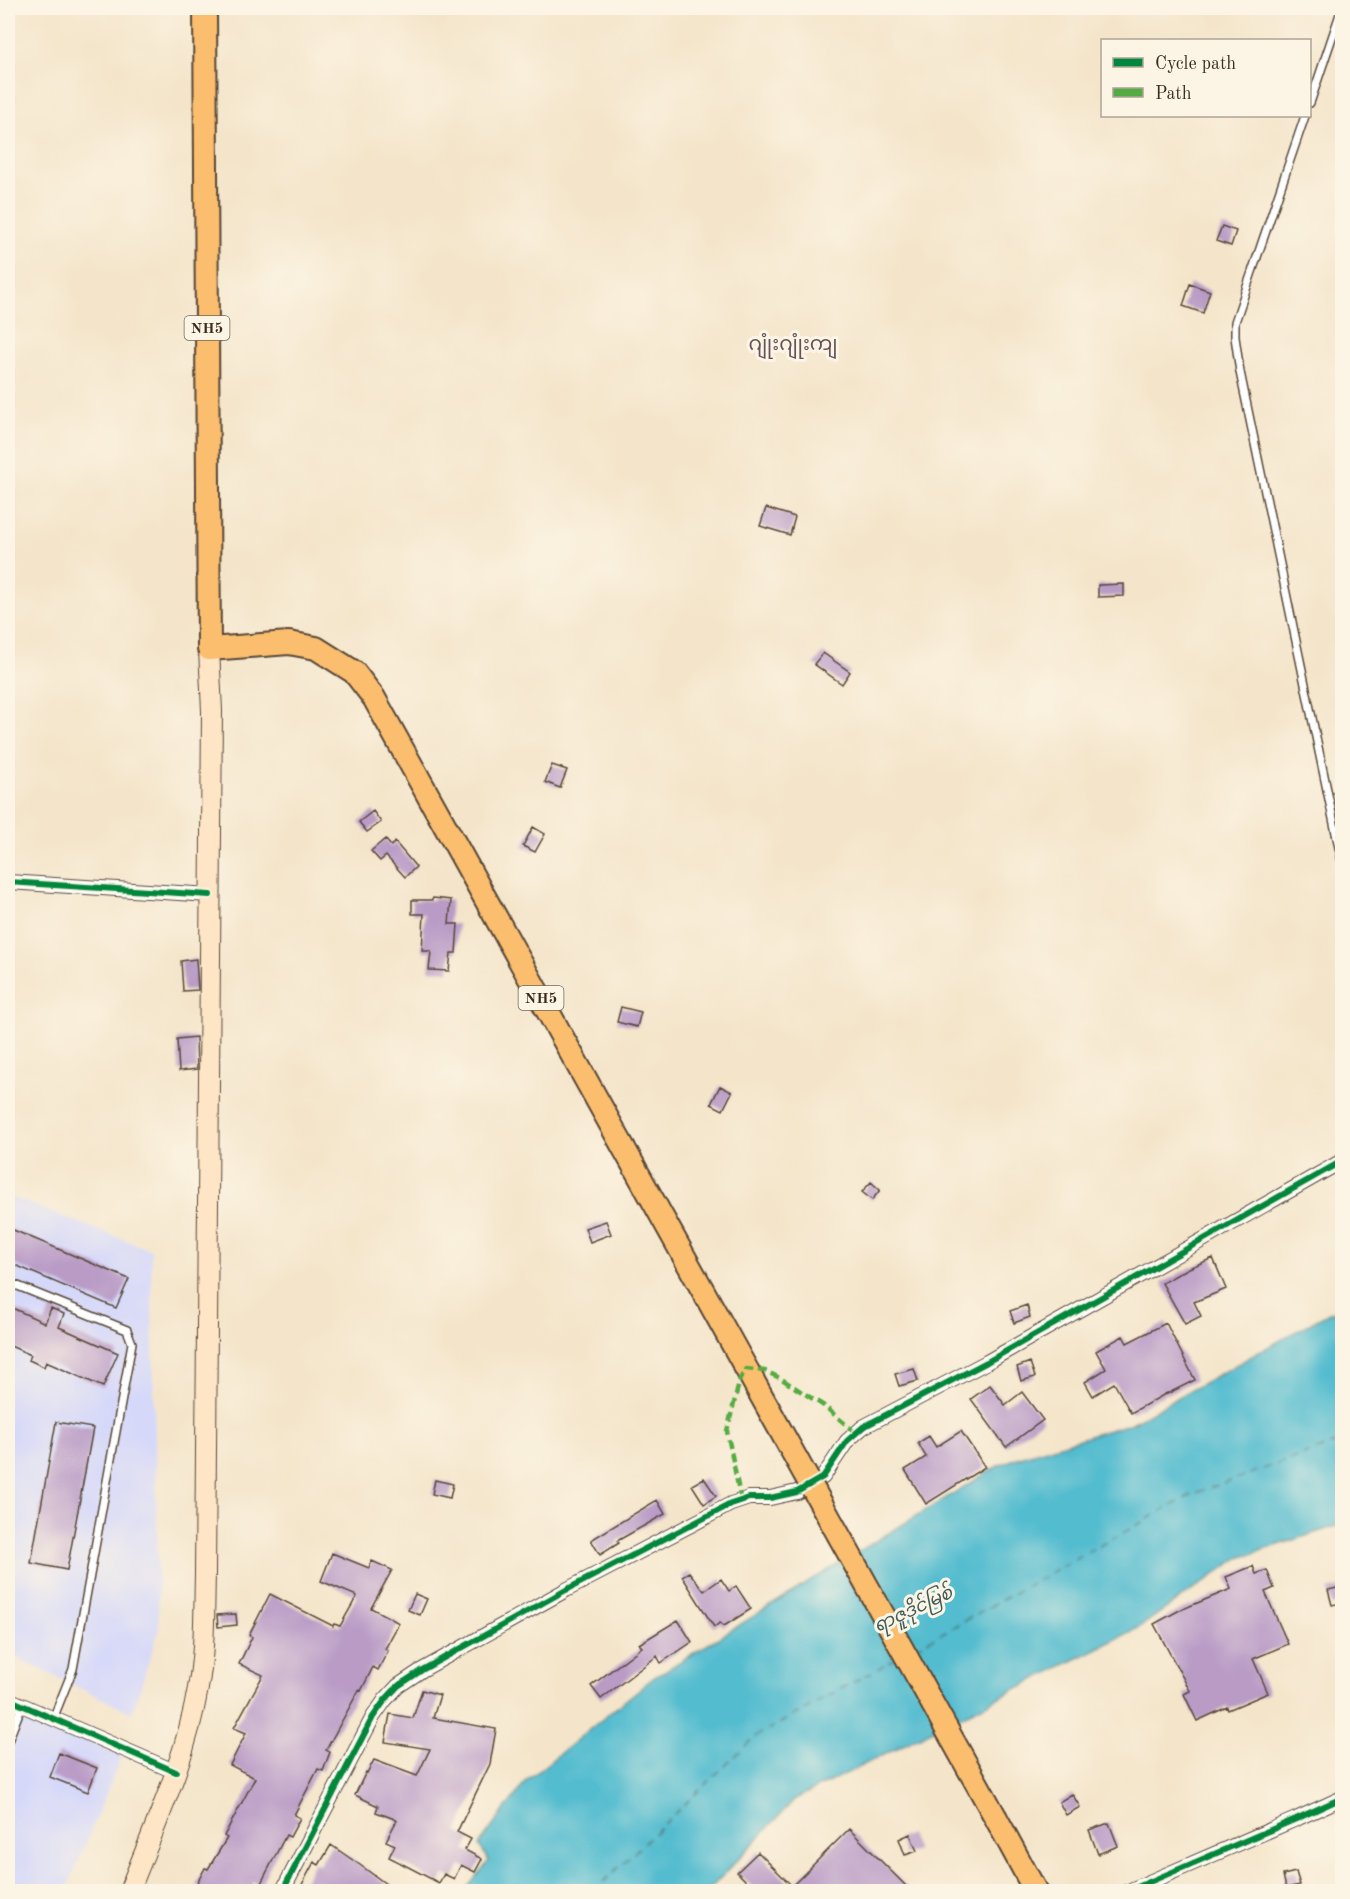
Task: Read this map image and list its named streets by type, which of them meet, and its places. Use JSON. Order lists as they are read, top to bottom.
{
  "streets": {
    "highway": ["NH5"]
  },
  "districts": ["ဂျုံးဂျုံးကျ"],
  "water": ["ရာဇူဒိုင်မြစ်"],
  "legend": ["Cycle path", "Path"]
}
